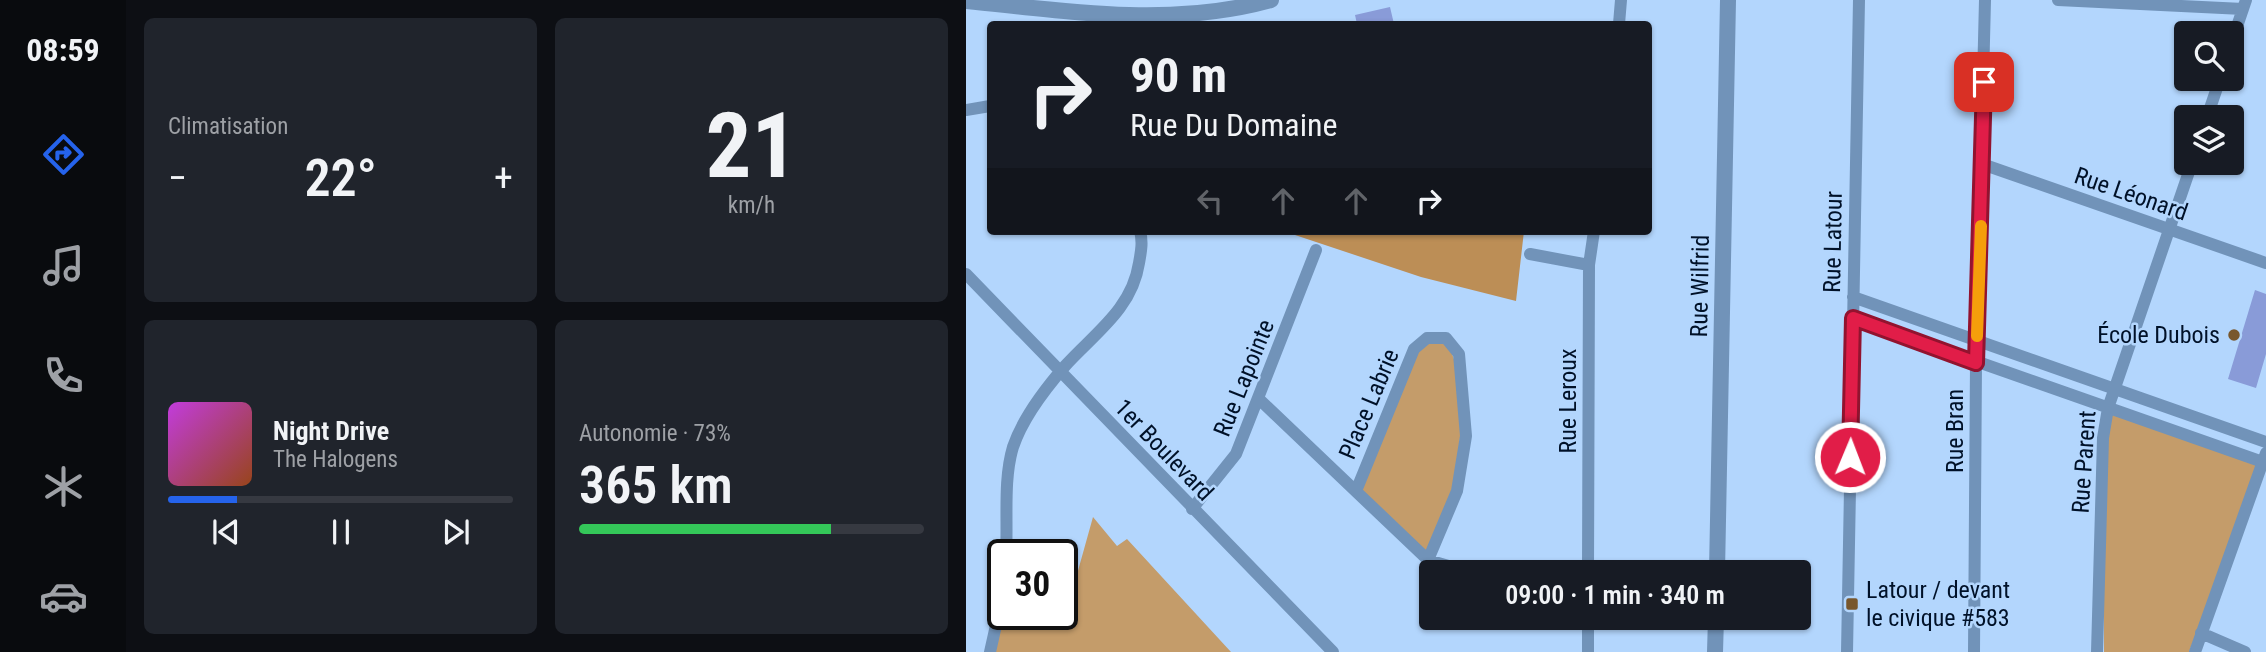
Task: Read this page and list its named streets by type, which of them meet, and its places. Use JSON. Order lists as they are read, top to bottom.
{
  "streets": {
    "street": [
      "Rue Léonard",
      "Rue Latour",
      "Rue Wilfrid",
      "Rue Lapointe",
      "Rue Leroux",
      "Place Labrie",
      "Rue Bran",
      "1er Boulevard",
      "Rue Parent"
    ]
  },
  "crossings": [
    ["Rue Léonard", "Rue Bran"],
    ["Rue Léonard", "Rue Parent"],
    ["Rue Lapointe", "1er Boulevard"]
  ],
  "places": {
    "other": ["École Dubois"],
    "transit": ["Latour / devant le civique #583"]
  },
  "page": {
    "tabs": "08:59",
    "tile": [
      "Climatisation",
      ["21", "km/h"],
      ["Autonomie · 73%", "365 km"]
    ],
    "turn": ["90 m", "Rue Du Domaine"],
    "heat": ["−", "22°", "+"],
    "song": ["Night Drive", "The Halogens"],
    "limit": "30",
    "trip": "09:00 · 1 min · 340 m"
  }
}
